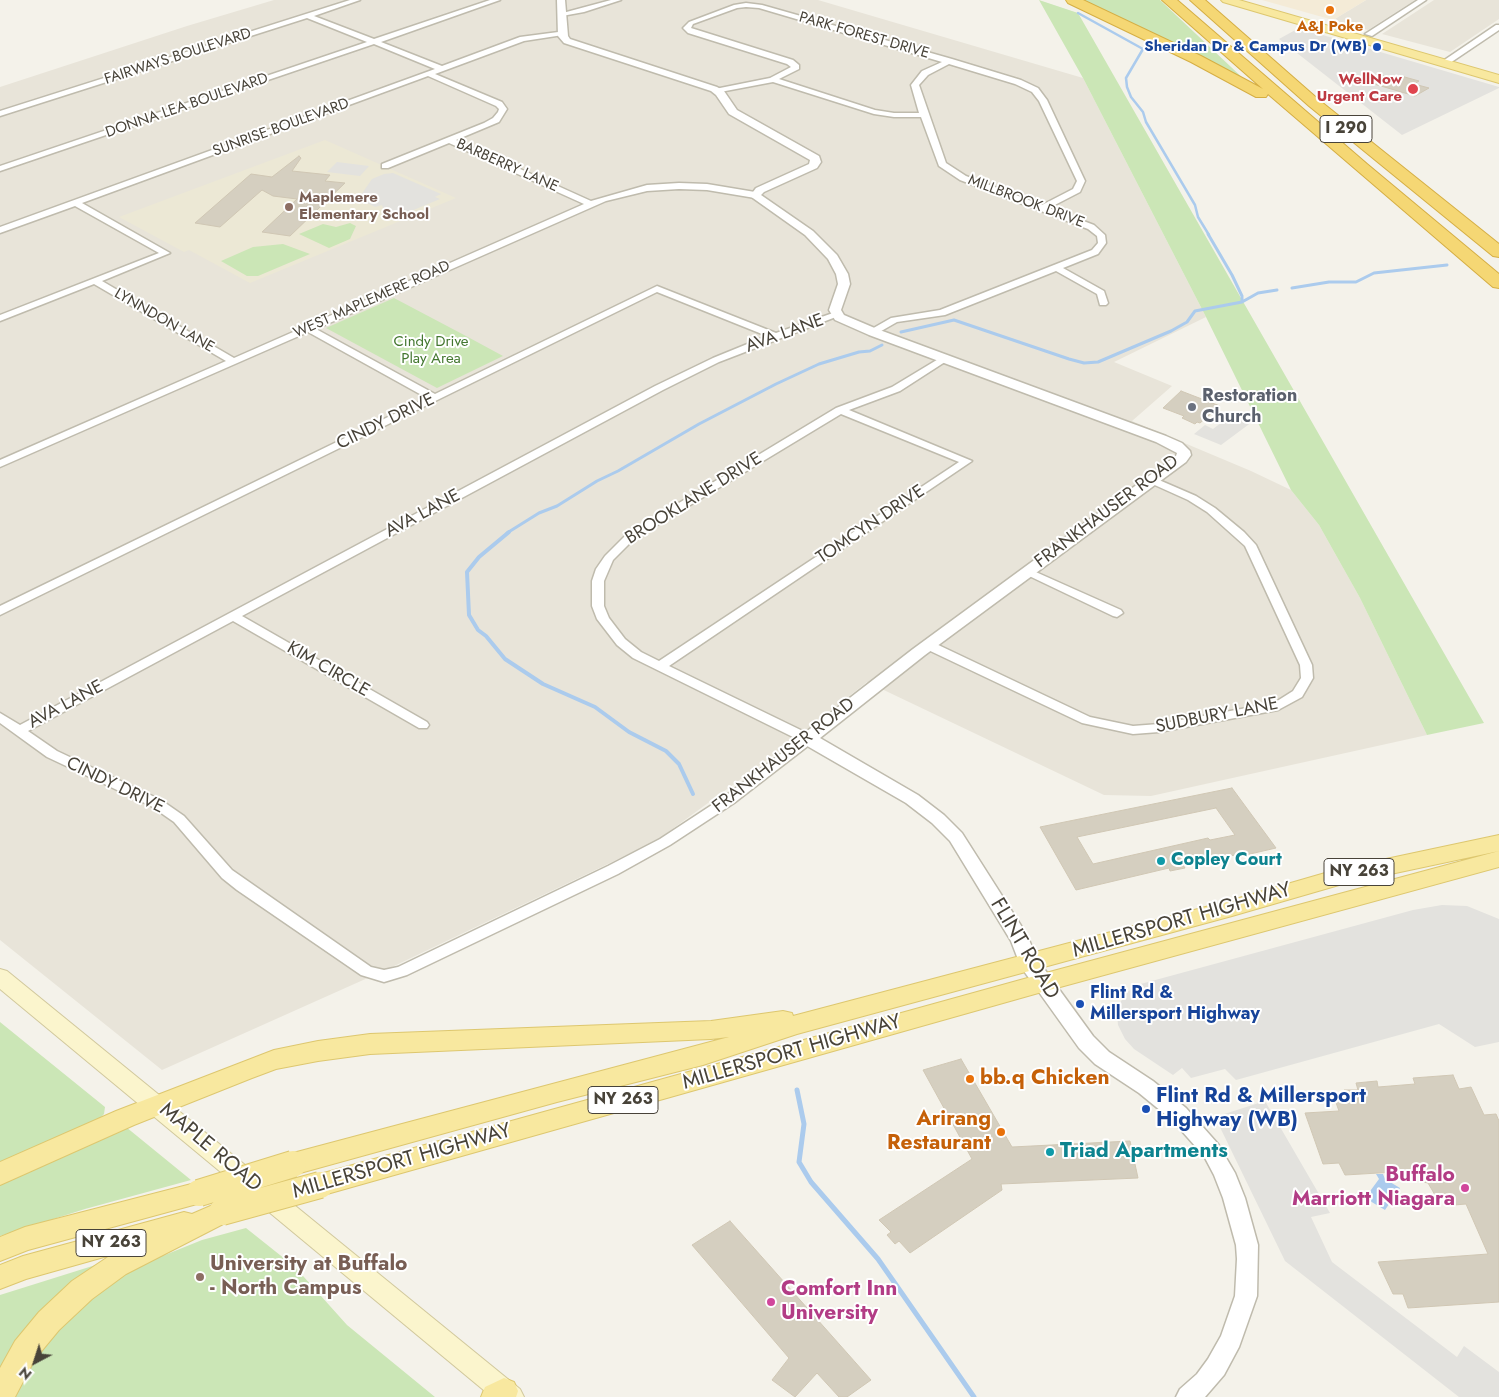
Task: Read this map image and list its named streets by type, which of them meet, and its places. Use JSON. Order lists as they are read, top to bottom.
{
  "streets": {
    "highway": ["I 290"],
    "main road": ["NY 263", "MILLERSPORT HIGHWAY", "MAPLE ROAD"],
    "street": [
      "PARK FOREST DRIVE",
      "FAIRWAYS BOULEVARD",
      "DONNA LEA BOULEVARD",
      "SUNRISE BOULEVARD",
      "BARBERRY LANE",
      "MILLBROOK DRIVE",
      "WEST MAPLEMERE ROAD",
      "LYNNDON LANE",
      "AVA LANE",
      "CINDY DRIVE",
      "BROOKLANE DRIVE",
      "FRANKHAUSER ROAD",
      "TOMCYN DRIVE",
      "KIM CIRCLE",
      "SUDBURY LANE",
      "FLINT ROAD"
    ]
  },
  "crossings": [
    ["PARK FOREST DRIVE", "MILLBROOK DRIVE"],
    ["SUNRISE BOULEVARD", "BARBERRY LANE"],
    ["BARBERRY LANE", "WEST MAPLEMERE ROAD"],
    ["MILLBROOK DRIVE", "FRANKHAUSER ROAD"],
    ["WEST MAPLEMERE ROAD", "LYNNDON LANE"],
    ["AVA LANE", "CINDY DRIVE"],
    ["AVA LANE", "FRANKHAUSER ROAD"],
    ["AVA LANE", "KIM CIRCLE"],
    ["CINDY DRIVE", "FRANKHAUSER ROAD"],
    ["BROOKLANE DRIVE", "FRANKHAUSER ROAD"],
    ["BROOKLANE DRIVE", "TOMCYN DRIVE"],
    ["BROOKLANE DRIVE", "FLINT ROAD"],
    ["FRANKHAUSER ROAD", "SUDBURY LANE"],
    ["FRANKHAUSER ROAD", "FLINT ROAD"],
    ["MILLERSPORT HIGHWAY", "FLINT ROAD"]
  ],
  "parks": ["Cindy Drive Play Area"],
  "places": [
    "A&J Poke",
    "Sheridan Dr & Campus Dr (WB)",
    "WellNow Urgent Care",
    "Maplemere Elementary School",
    "Restoration Church",
    "Copley Court",
    "Flint Rd & Millersport Highway",
    "bb.q Chicken",
    "Flint Rd & Millersport Highway (WB)",
    "Arirang Restaurant",
    "Triad Apartments",
    "Buffalo Marriott Niagara",
    "University at Buffalo - North Campus",
    "Comfort Inn University"
  ],
  "north": "bottom left"
}
